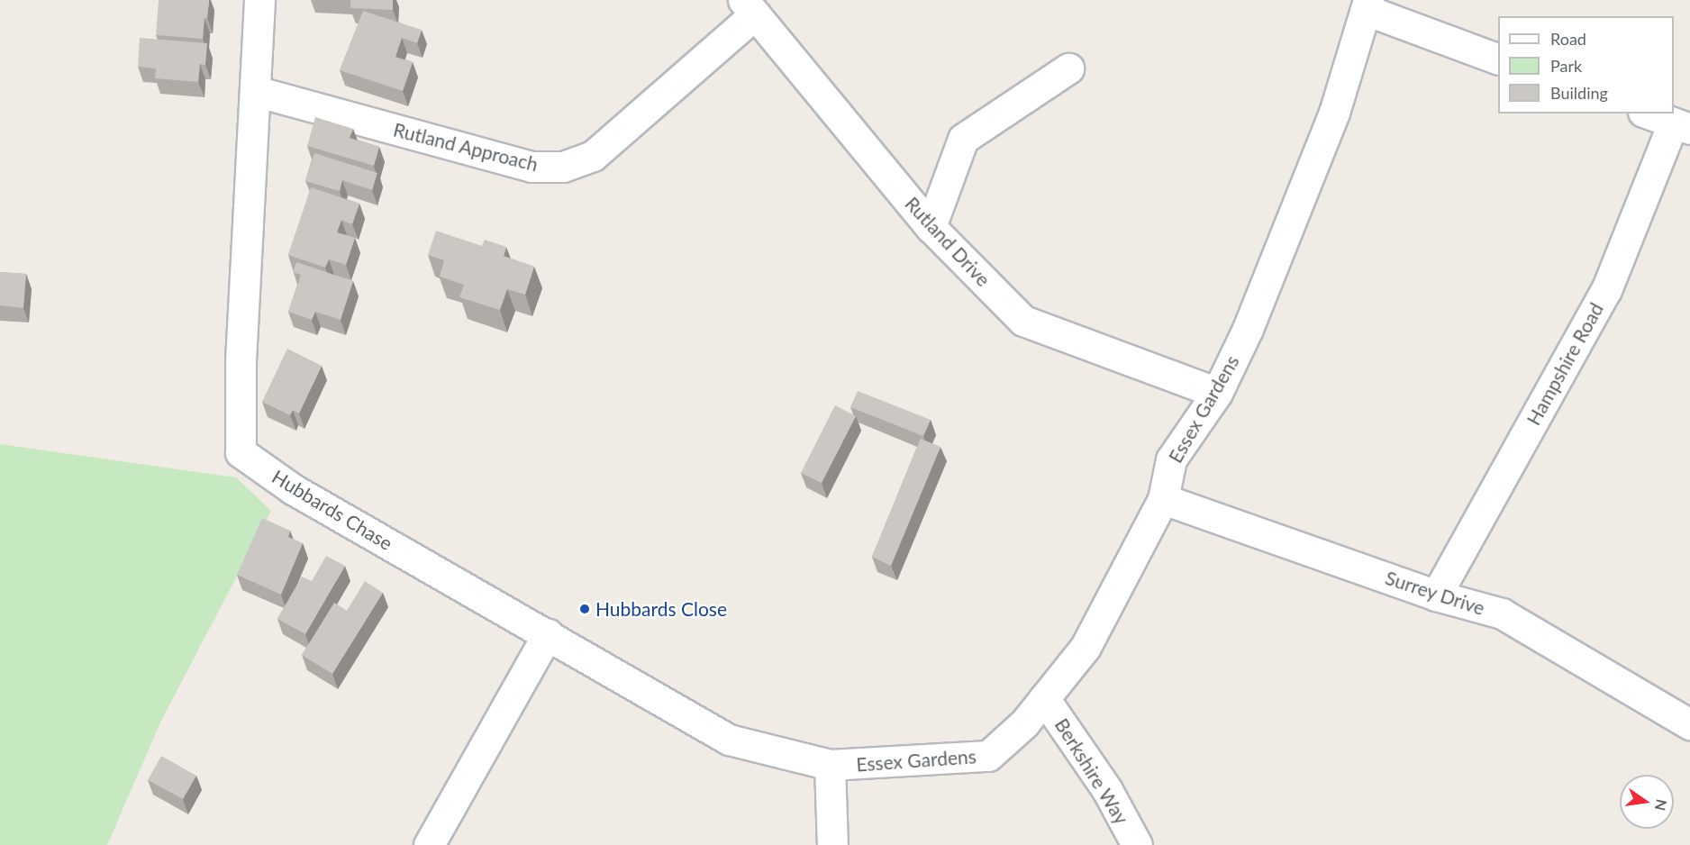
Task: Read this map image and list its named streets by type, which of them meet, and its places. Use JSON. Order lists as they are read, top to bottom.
{
  "streets": {
    "street": [
      "Rutland Approach",
      "Rutland Drive",
      "Hampshire Road",
      "Essex Gardens",
      "Hubbards Chase",
      "Surrey Drive",
      "Berkshire Way"
    ]
  },
  "crossings": [
    ["Rutland Approach", "Rutland Drive"],
    ["Rutland Approach", "Hubbards Chase"],
    ["Rutland Drive", "Essex Gardens"],
    ["Hampshire Road", "Surrey Drive"],
    ["Essex Gardens", "Hubbards Chase"],
    ["Essex Gardens", "Surrey Drive"],
    ["Essex Gardens", "Berkshire Way"]
  ],
  "places": ["Hubbards Close"],
  "legend": ["Road", "Park", "Building"],
  "north": "right"
}
